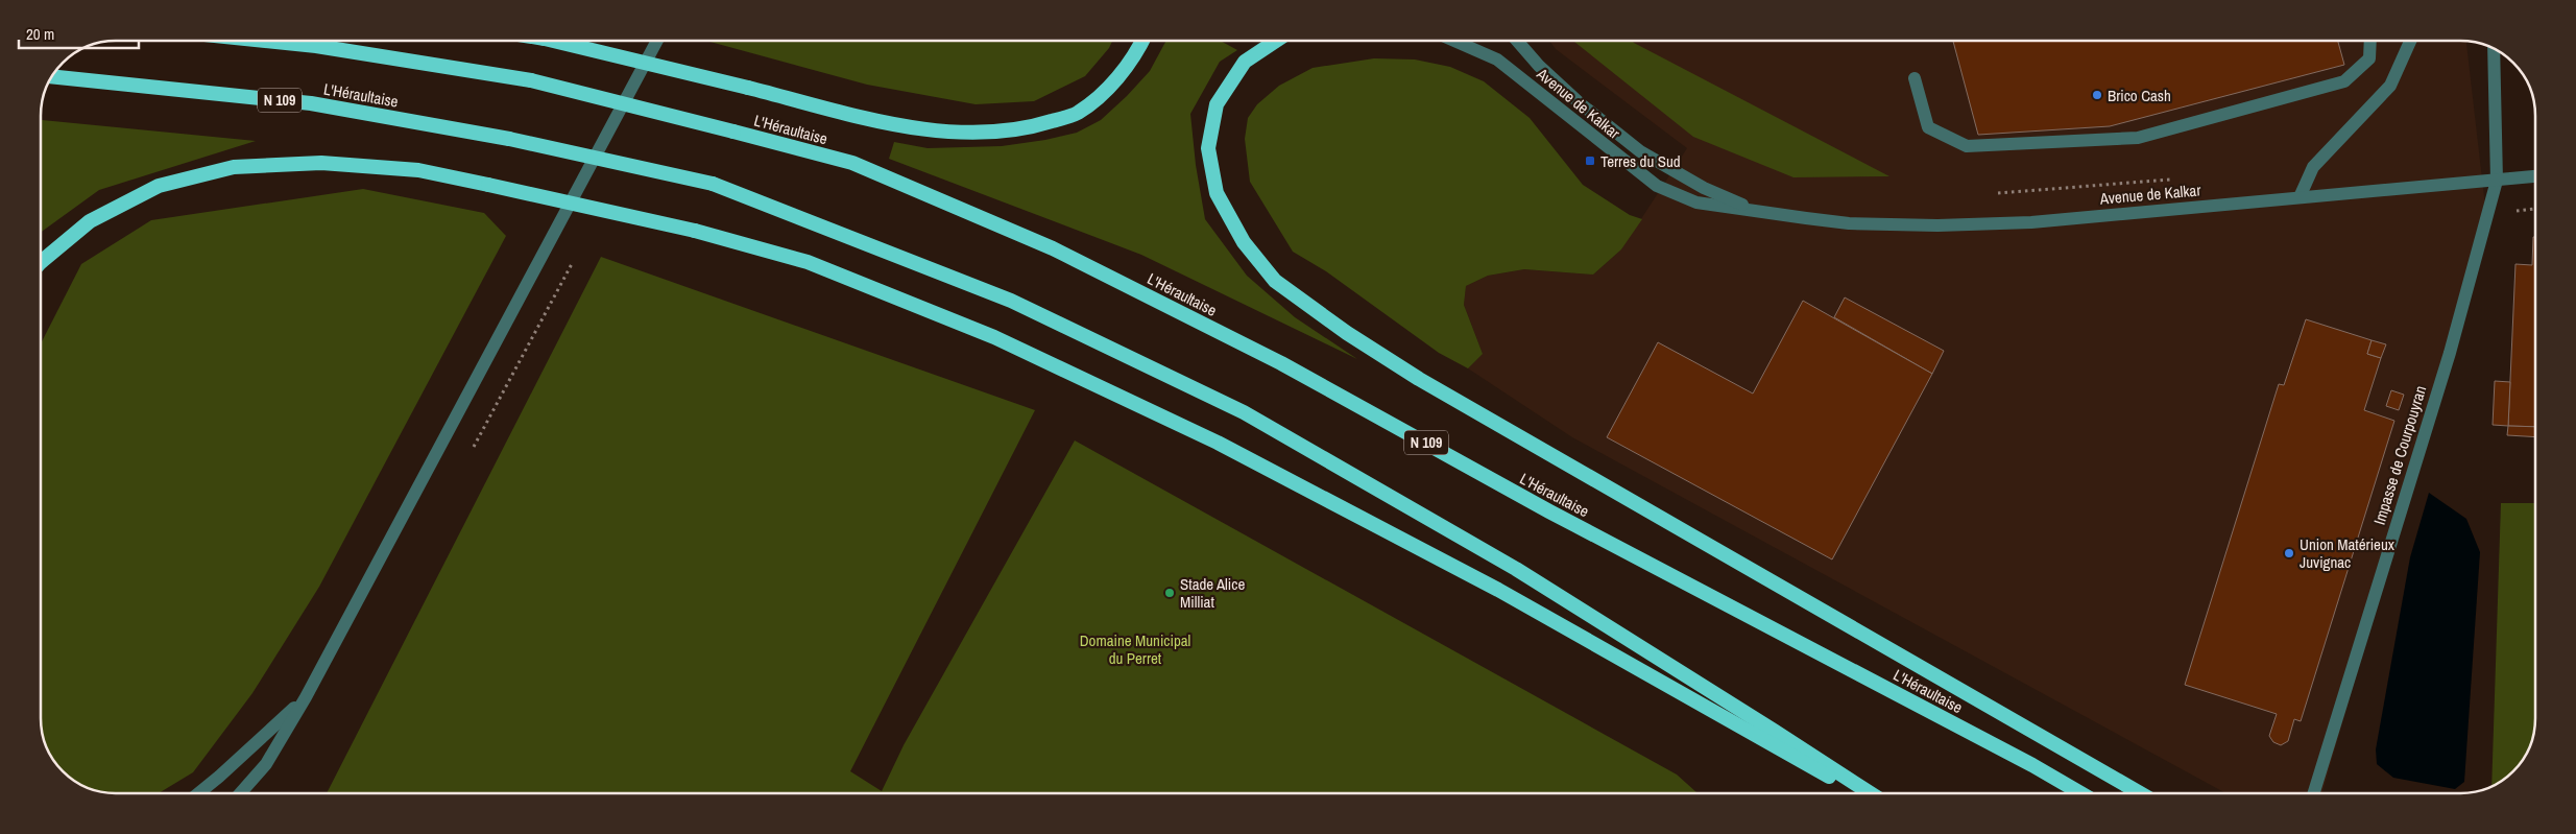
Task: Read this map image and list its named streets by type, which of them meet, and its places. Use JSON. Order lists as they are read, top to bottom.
{
  "streets": {
    "highway": ["L'Héraultaise", "N 109"],
    "street": ["Avenue de Kalkar", "Impasse de Courpouyran"]
  },
  "crossings": [
    ["Avenue de Kalkar", "Impasse de Courpouyran"]
  ],
  "parks": ["Domaine Municipal du Perret"],
  "places": {
    "other": ["Brico Cash", "Union Matérieux Juvignac", "Stade Alice Milliat"],
    "transit": ["Terres du Sud"]
  },
  "scale_bar": "20 m"
}
